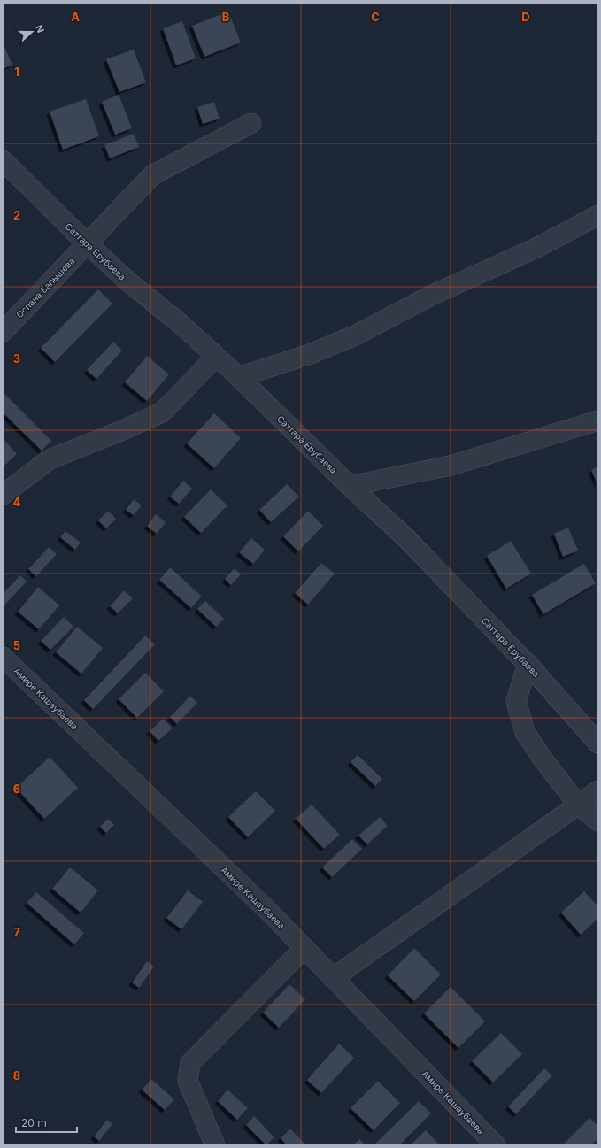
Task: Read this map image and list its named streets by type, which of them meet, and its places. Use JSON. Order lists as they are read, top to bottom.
{
  "streets": {
    "street": ["Саттара Ерубаева", "Оспана Бапышева", "Амире Кашаубаева"]
  },
  "crossings": [
    ["Саттара Ерубаева", "Оспана Бапышева"]
  ],
  "scale_bar": "20 m",
  "north": "right",
  "grid": {
    "columns": [
      "A",
      "B",
      "C",
      "D"
    ],
    "rows": [
      "1",
      "2",
      "3",
      "4",
      "5",
      "6",
      "7",
      "8"
    ]
  }
}
